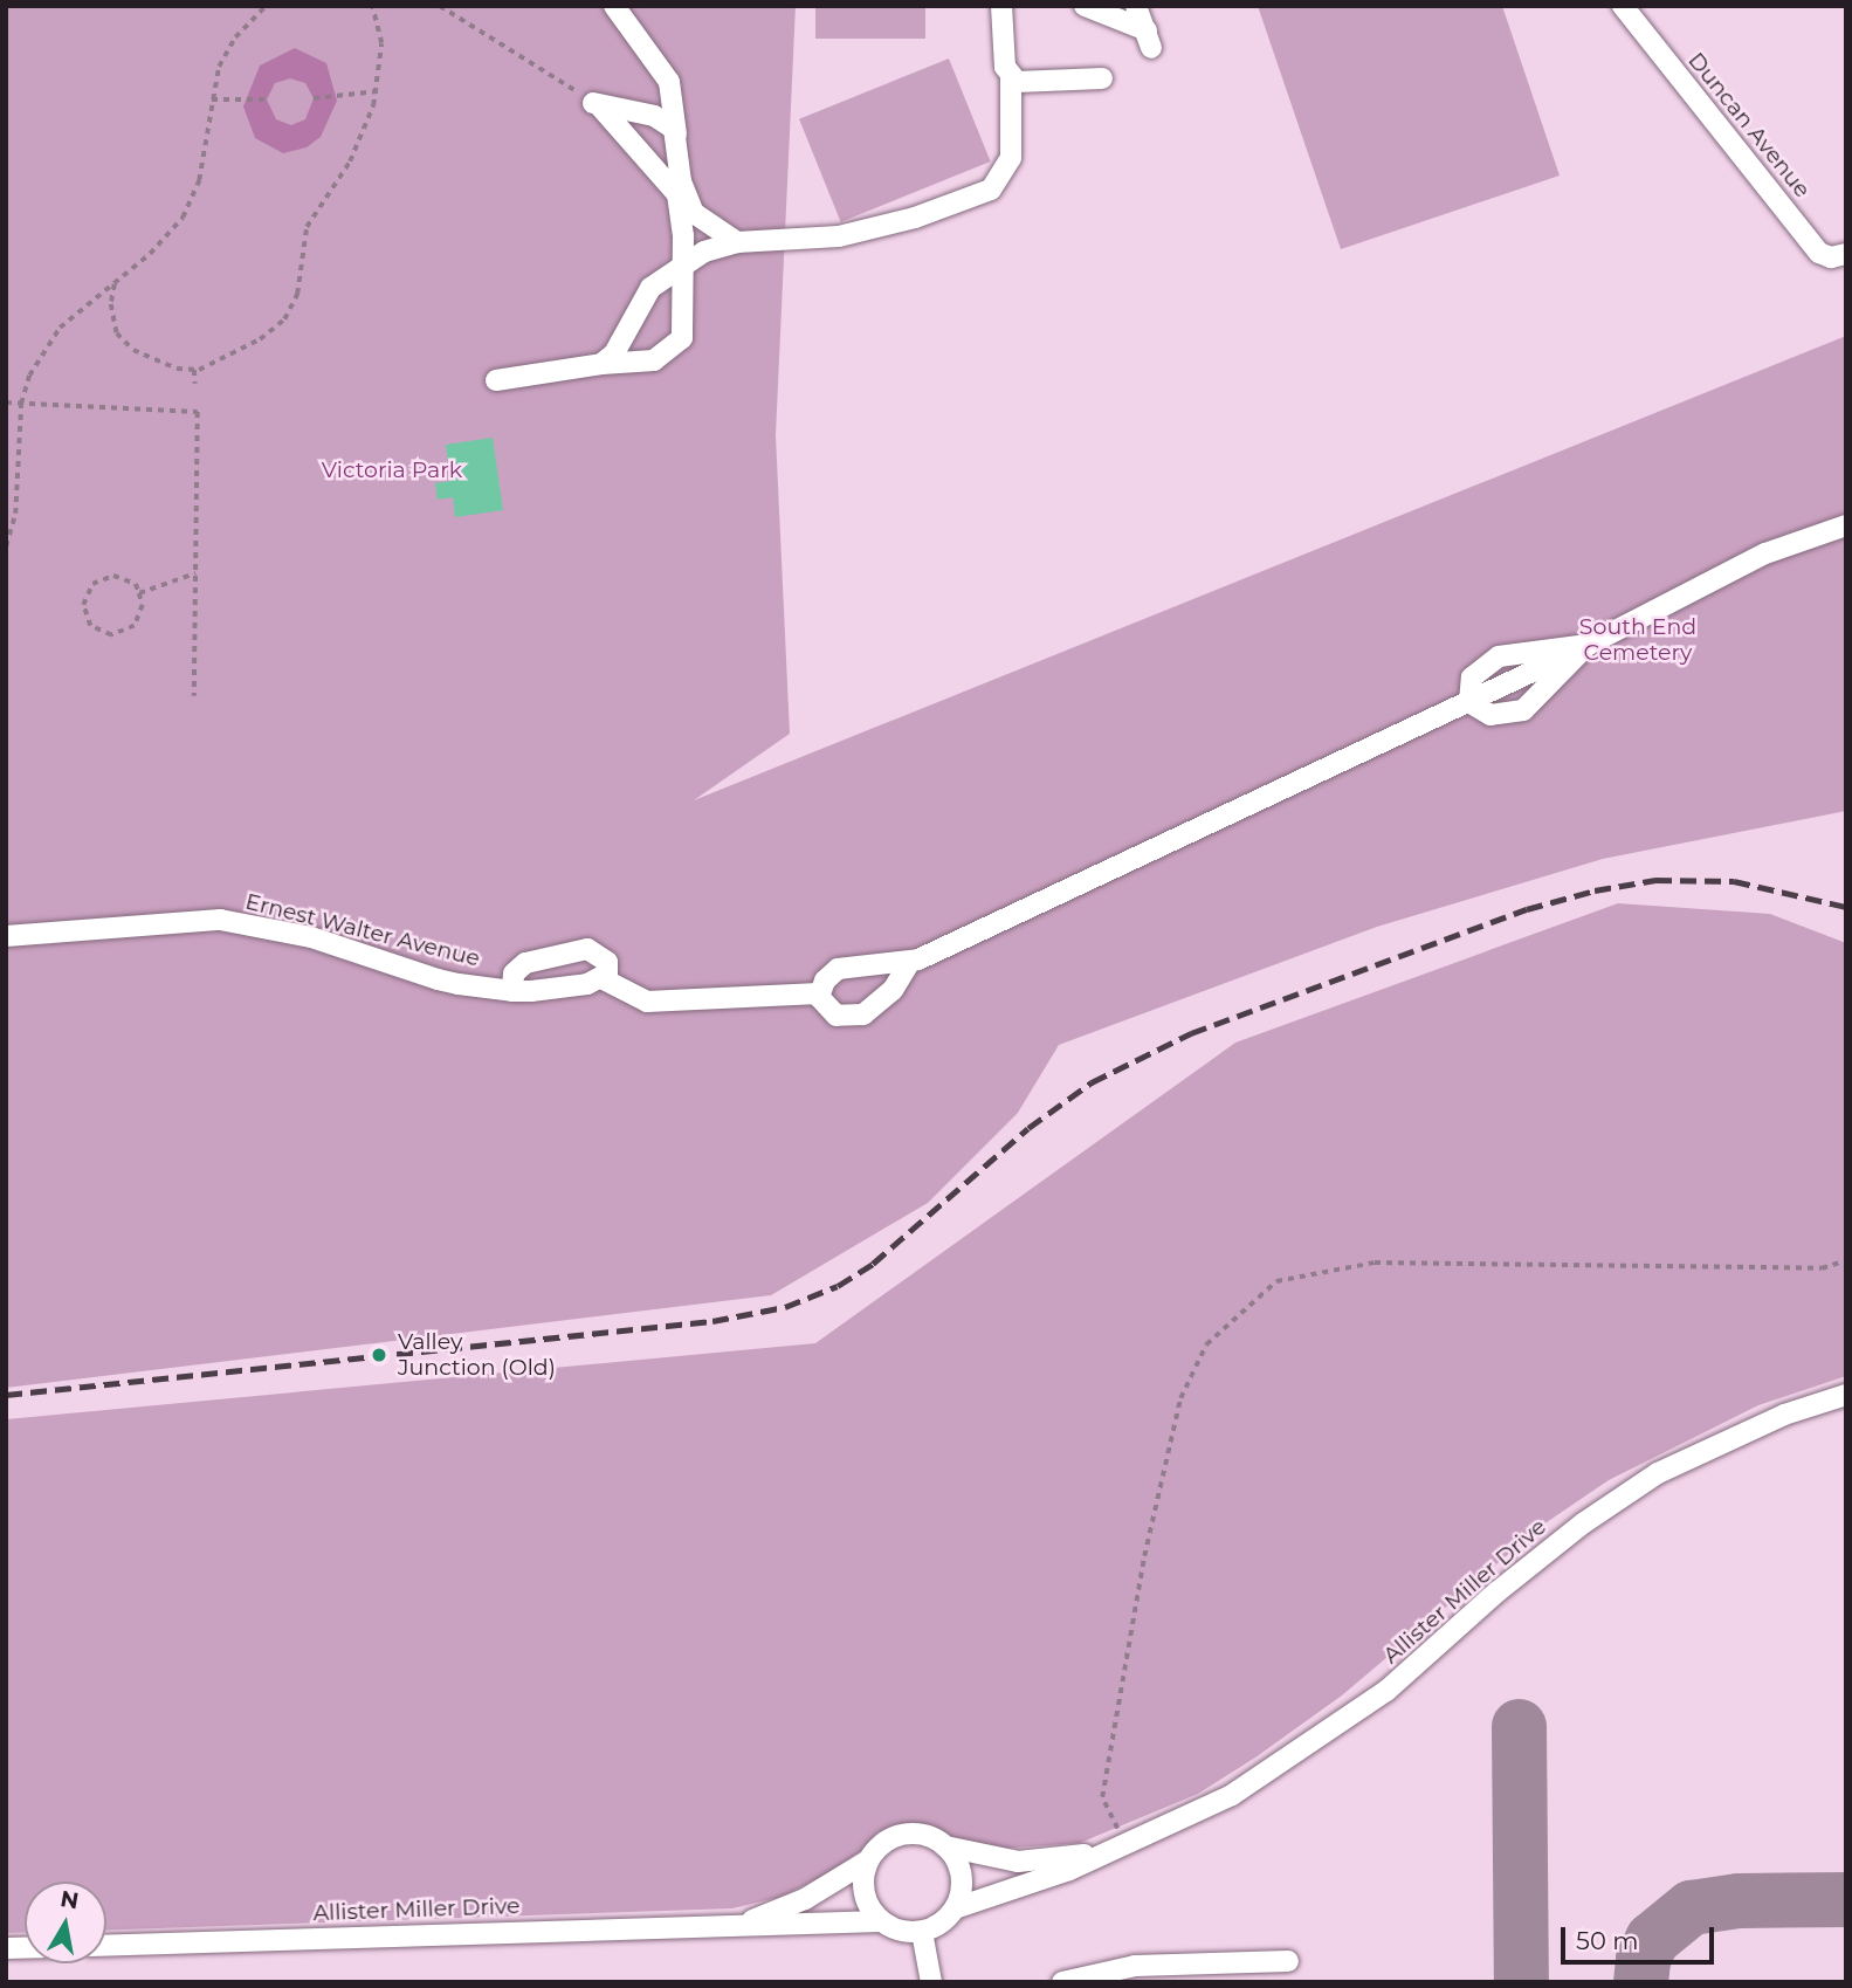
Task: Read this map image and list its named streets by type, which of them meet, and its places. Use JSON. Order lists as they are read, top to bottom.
{
  "streets": {
    "street": ["Duncan Avenue", "Ernest Walter Avenue", "Allister Miller Drive"]
  },
  "parks": ["Victoria Park", "South End Cemetery"],
  "places": ["Valley Junction (Old)"],
  "scale_bar": "50 m",
  "north": "top"
}
